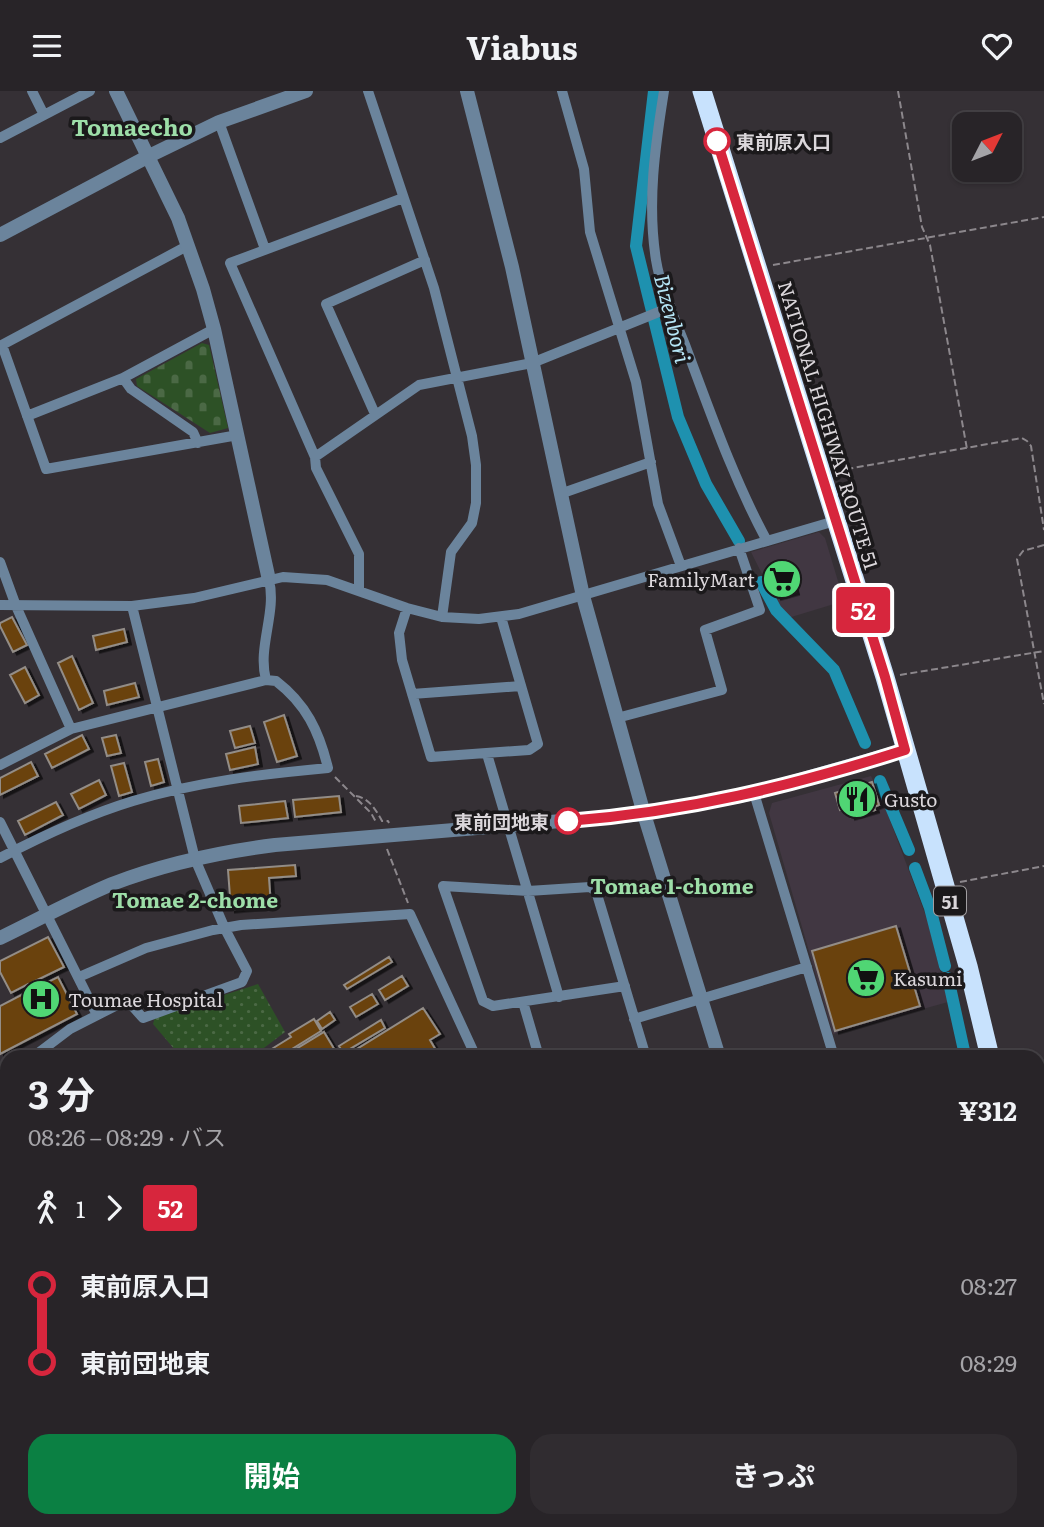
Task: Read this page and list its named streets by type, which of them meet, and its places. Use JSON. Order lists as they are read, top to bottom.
{
  "streets": {
    "highway": ["NATIONAL HIGHWAY ROUTE 51", "51"]
  },
  "districts": ["Tomaecho", "Tomae 1-chome", "Tomae 2-chome"],
  "water": ["Bizenbori"],
  "places": {
    "other": ["東前原入口", "東前団地東"],
    "supermarket": ["FamilyMart", "Kasumi"],
    "restaurant": ["Gusto"],
    "hospital": ["Toumae Hospital"]
  },
  "lines": ["bus line 52"],
  "north": "top right",
  "page": {
    "header": "Viabus",
    "on_map": "52",
    "heading": ["3 分", "08:26 – 08:29 · バス", "¥312"],
    "legs": ["1", "52"],
    "list": [
      {
        "name": "東前原入口",
        "value": "08:27"
      },
      {
        "name": "東前団地東",
        "value": "08:29"
      }
    ],
    "buttons": ["開始", "きっぷ"]
  }
}
